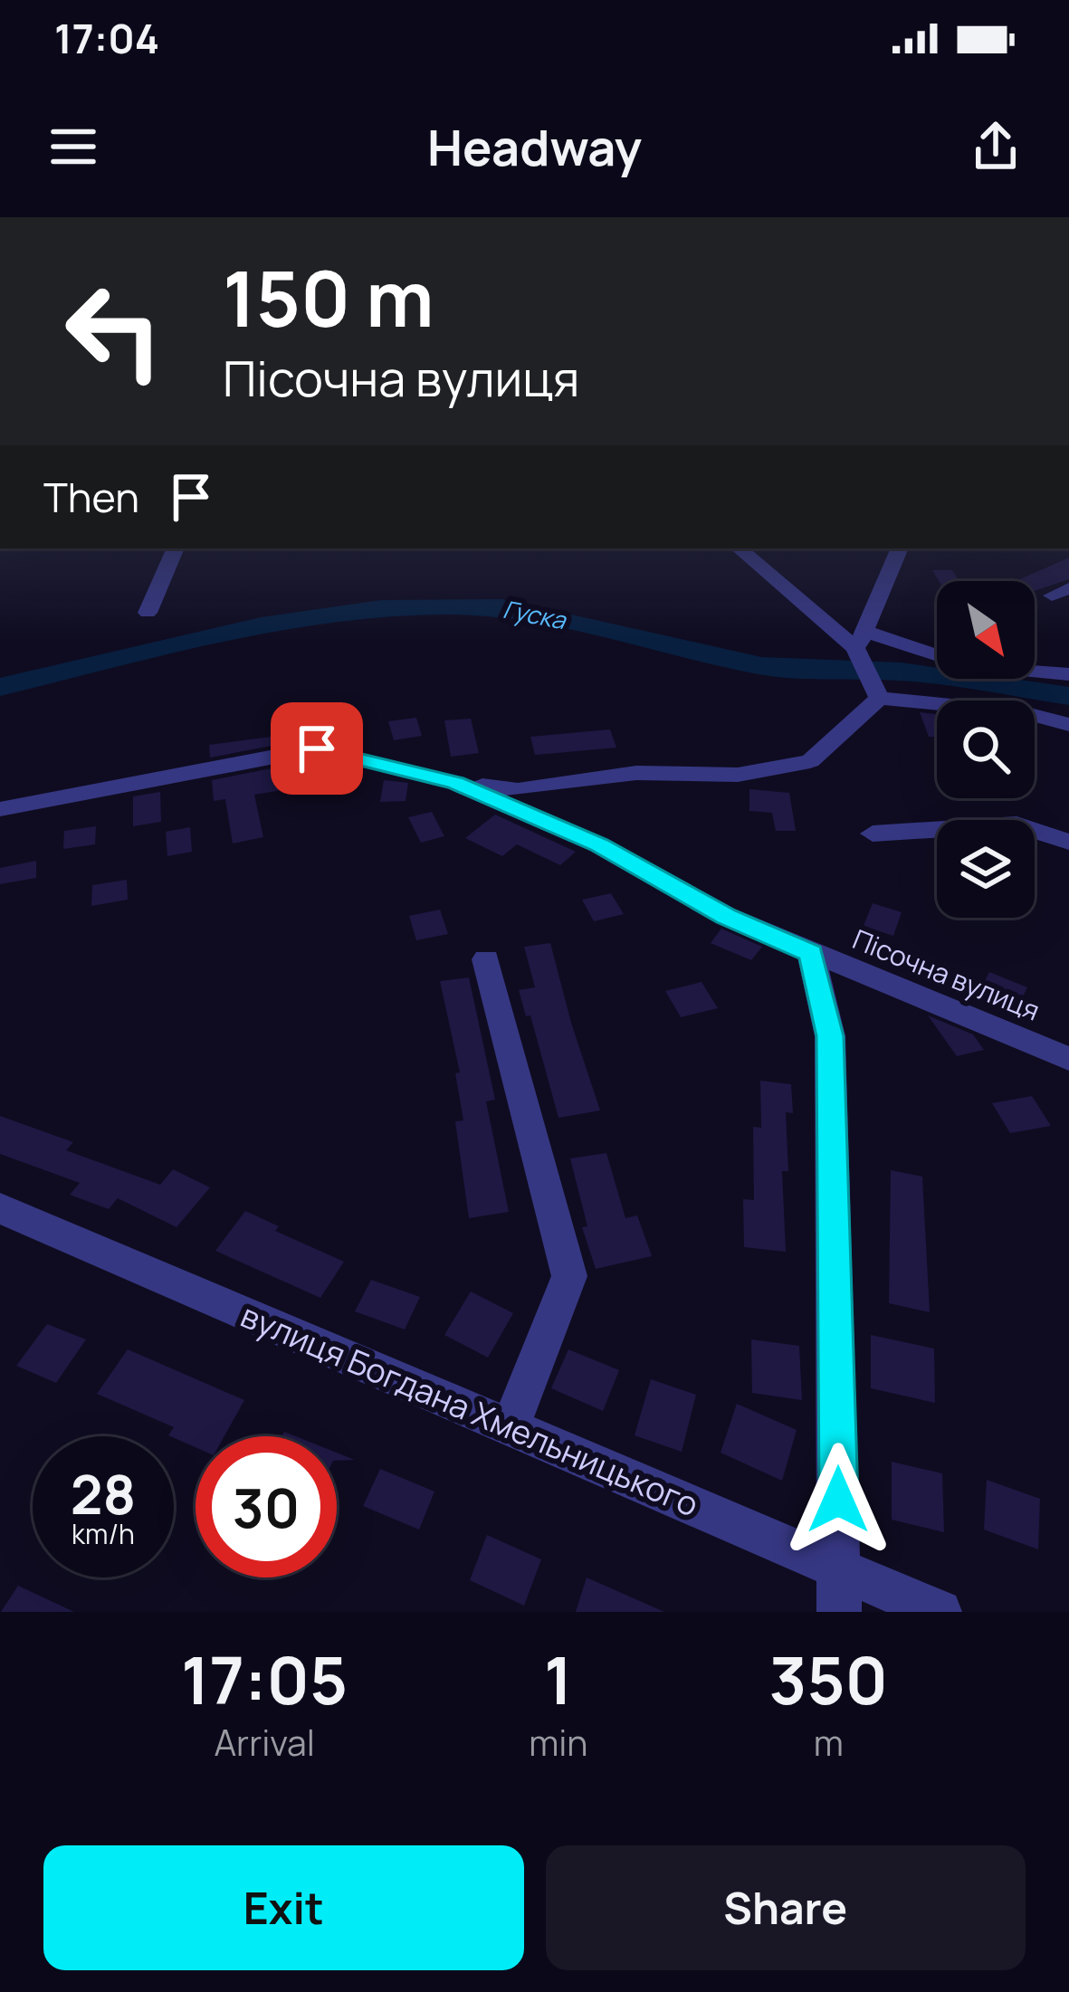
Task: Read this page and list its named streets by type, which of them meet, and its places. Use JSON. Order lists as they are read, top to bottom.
{
  "streets": {
    "street": ["Пісочна вулиця", "вулиця Богдана Хмельницького"]
  },
  "water": ["Гуска"],
  "north": "bottom right",
  "page": {
    "status": "17:04",
    "header": "Headway",
    "turn": ["150 m", "Пісочна вулиця"],
    "then": "Then",
    "speed": "28 km/h",
    "limit": "30",
    "eta": [
      "17:05",
      "Arrival",
      "1",
      "min",
      "350",
      "m"
    ],
    "buttons": ["Exit", "Share"]
  }
}
